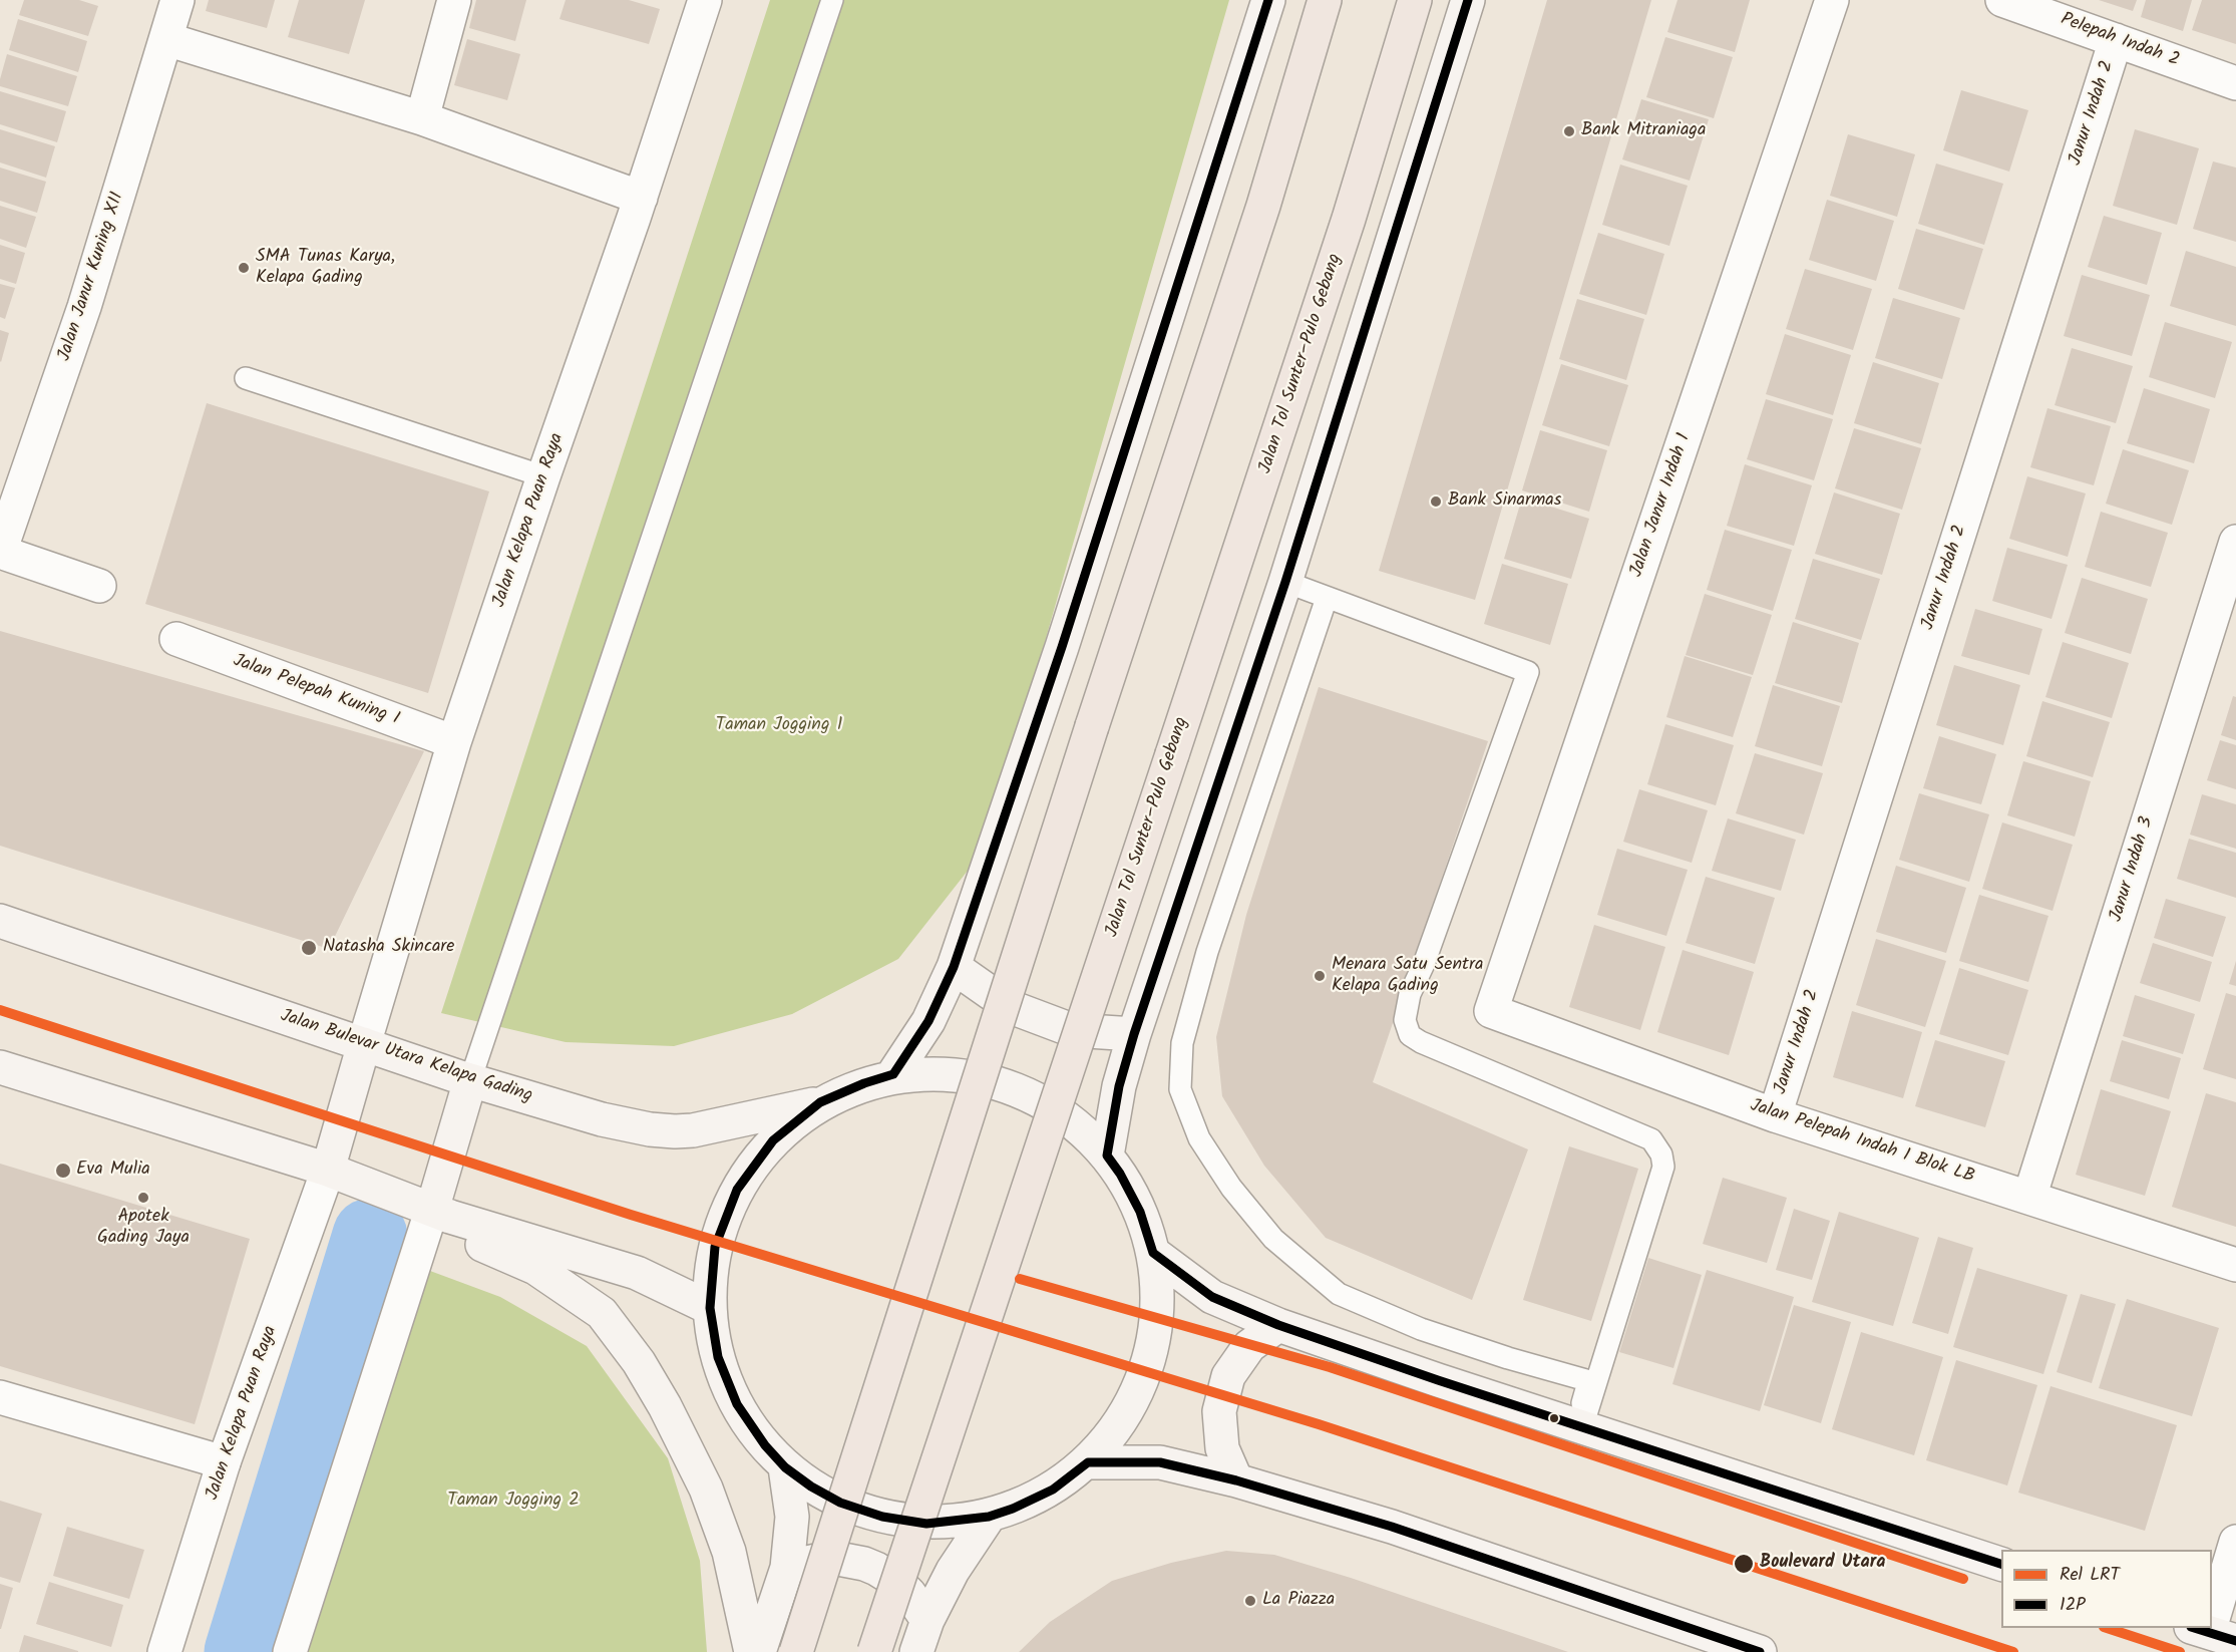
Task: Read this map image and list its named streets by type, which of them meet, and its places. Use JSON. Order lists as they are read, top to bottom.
{
  "streets": {
    "highway": ["Jalan Tol Sunter–Pulo Gebang"],
    "main road": ["Jalan Bulevar Utara Kelapa Gading"],
    "street": [
      "Pelepah Indah 2",
      "Janur Indah 2",
      "Jalan Janur Kuning XII",
      "Jalan Janur Indah 1",
      "Jalan Kelapa Puan Raya",
      "Jalan Pelepah Kuning I",
      "Janur Indah 3",
      "Jalan Pelepah Indah 1 Blok LB"
    ]
  },
  "crossings": [
    ["Pelepah Indah 2", "Janur Indah 2"],
    ["Janur Indah 2", "Jalan Pelepah Indah 1 Blok LB"],
    ["Jalan Janur Indah 1", "Jalan Pelepah Indah 1 Blok LB"],
    ["Jalan Kelapa Puan Raya", "Jalan Pelepah Kuning I"],
    ["Jalan Kelapa Puan Raya", "Jalan Bulevar Utara Kelapa Gading"],
    ["Janur Indah 3", "Jalan Pelepah Indah 1 Blok LB"]
  ],
  "parks": ["Taman Jogging 1", "Taman Jogging 2"],
  "places": [
    "Bank Mitraniaga",
    "SMA Tunas Karya, Kelapa Gading",
    "Bank Sinarmas",
    "Natasha Skincare",
    "Menara Satu Sentra Kelapa Gading",
    "Eva Mulia",
    "Apotek Gading Jaya",
    "Boulevard Utara",
    "La Piazza"
  ],
  "lines": ["transit line 12P", "rail line LRT"],
  "legend": ["Rel LRT", "12P"]
}
